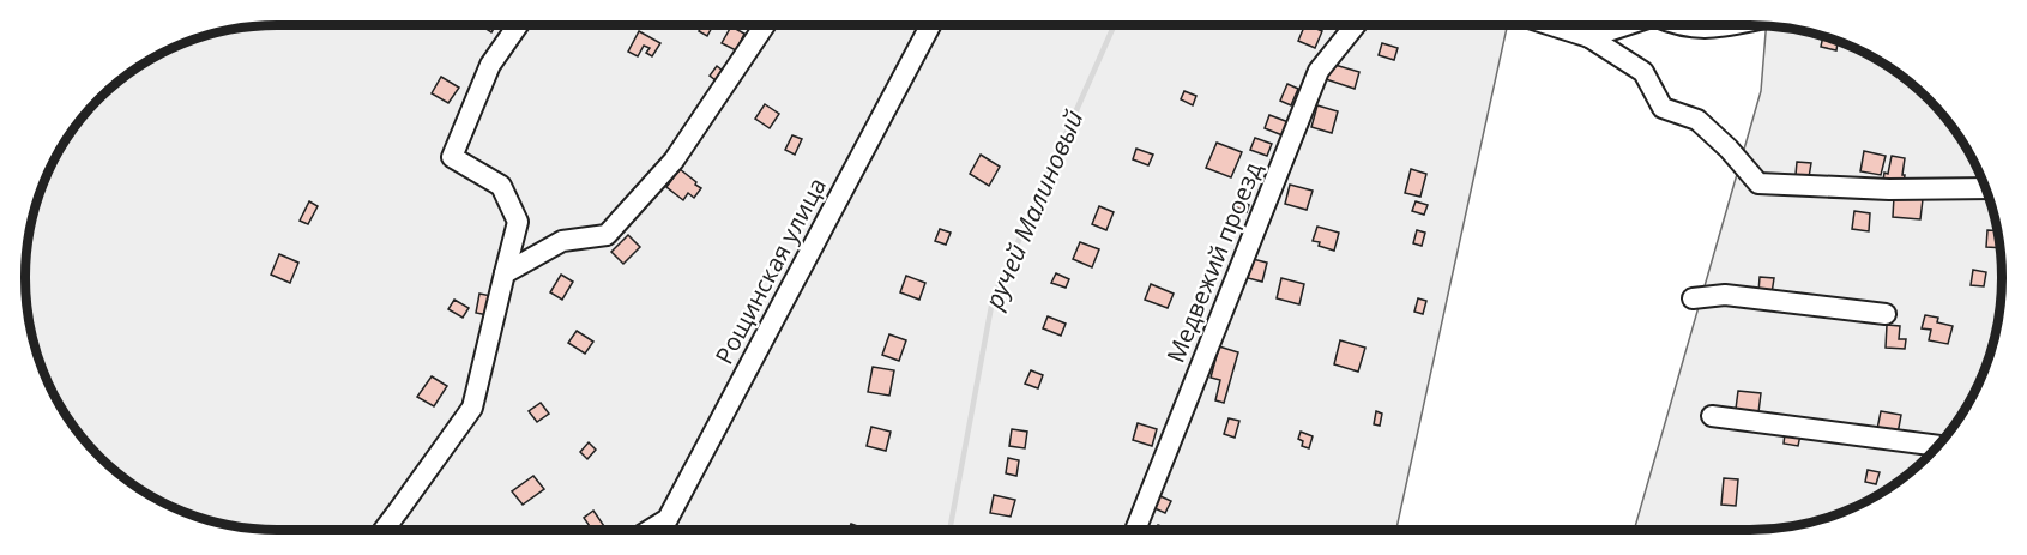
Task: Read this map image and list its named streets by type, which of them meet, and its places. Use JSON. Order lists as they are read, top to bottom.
{
  "streets": {
    "lane": ["Медвежий проезд", "Рощинская улица"]
  },
  "water": ["ручей Малиновый"]
}
